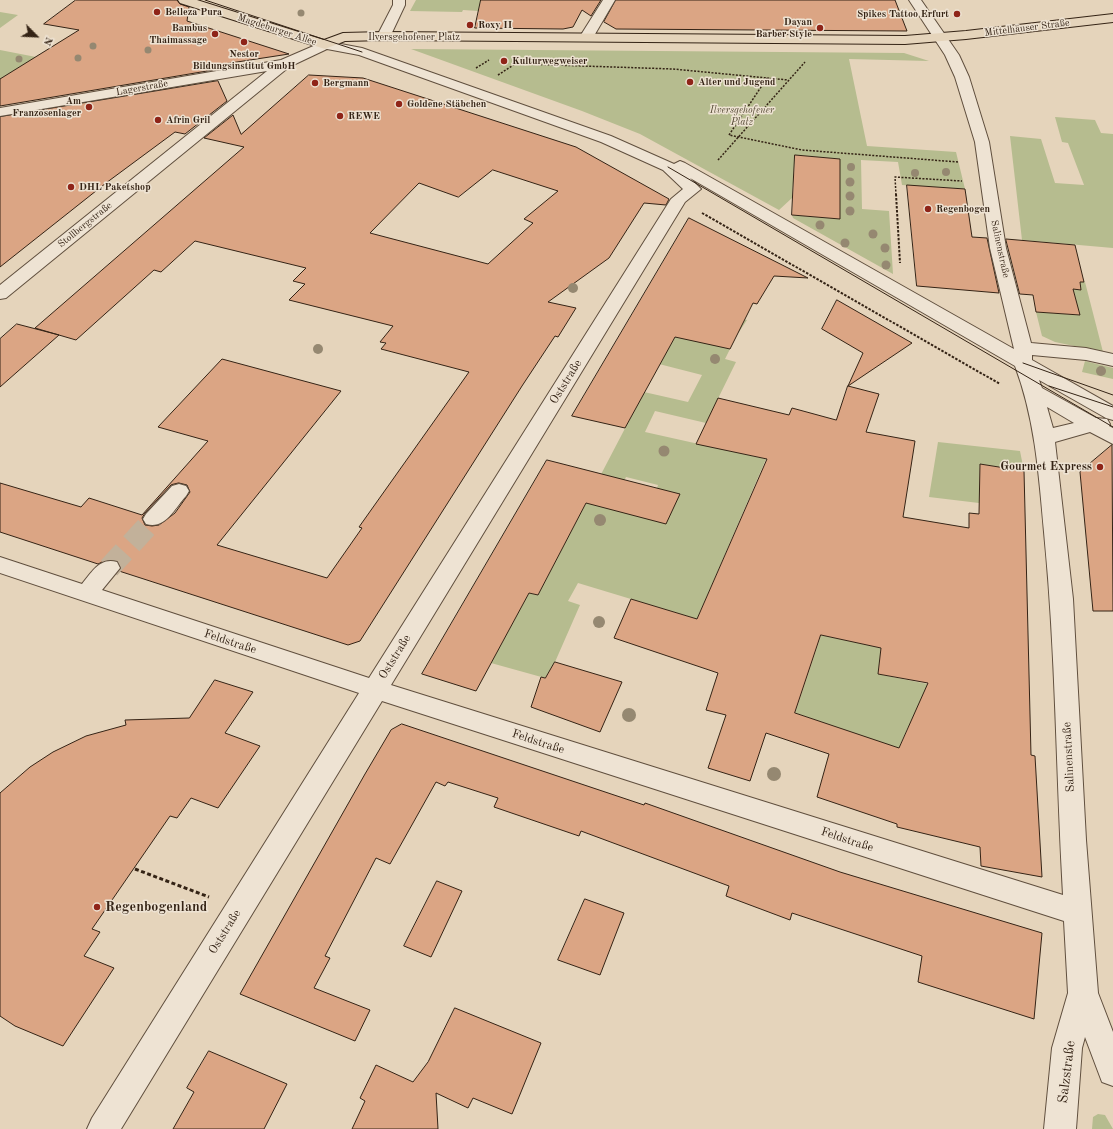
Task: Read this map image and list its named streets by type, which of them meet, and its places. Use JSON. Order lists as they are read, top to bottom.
{
  "streets": {
    "main road": ["Mittelhäuser Straße", "Magdeburger Allee", "Ilversgehofener Platz"],
    "street": [
      "Lagerstraße",
      "Stollbergstraße",
      "Salinenstraße",
      "Oststraße",
      "Feldstraße",
      "Salzstraße"
    ]
  },
  "crossings": [
    ["Mittelhäuser Straße", "Ilversgehofener Platz"],
    ["Mittelhäuser Straße", "Salinenstraße"],
    ["Magdeburger Allee", "Ilversgehofener Platz"],
    ["Magdeburger Allee", "Stollbergstraße"],
    ["Magdeburger Allee", "Oststraße"],
    ["Ilversgehofener Platz", "Salinenstraße"],
    ["Lagerstraße", "Stollbergstraße"],
    ["Salinenstraße", "Feldstraße"],
    ["Salinenstraße", "Salzstraße"],
    ["Oststraße", "Feldstraße"]
  ],
  "parks": ["Ilversgehofener Platz"],
  "places": [
    "Belleza Pura",
    "Spikes Tattoo Erfurt",
    "Roxy II",
    "Dayan Barber Style",
    "Bambus Thaimassage",
    "Nestor Bildungsinstitut GmbH",
    "Kulturwegweiser",
    "Alter und Jugend",
    "Bergmann",
    "Goldene Stäbchen",
    "Am Franzosenlager",
    "REWE",
    "Afrin Gril",
    "DHL Paketshop",
    "Regenbogen",
    "Gourmet Express",
    "Regenbogenland"
  ],
  "north": "bottom right"
}
